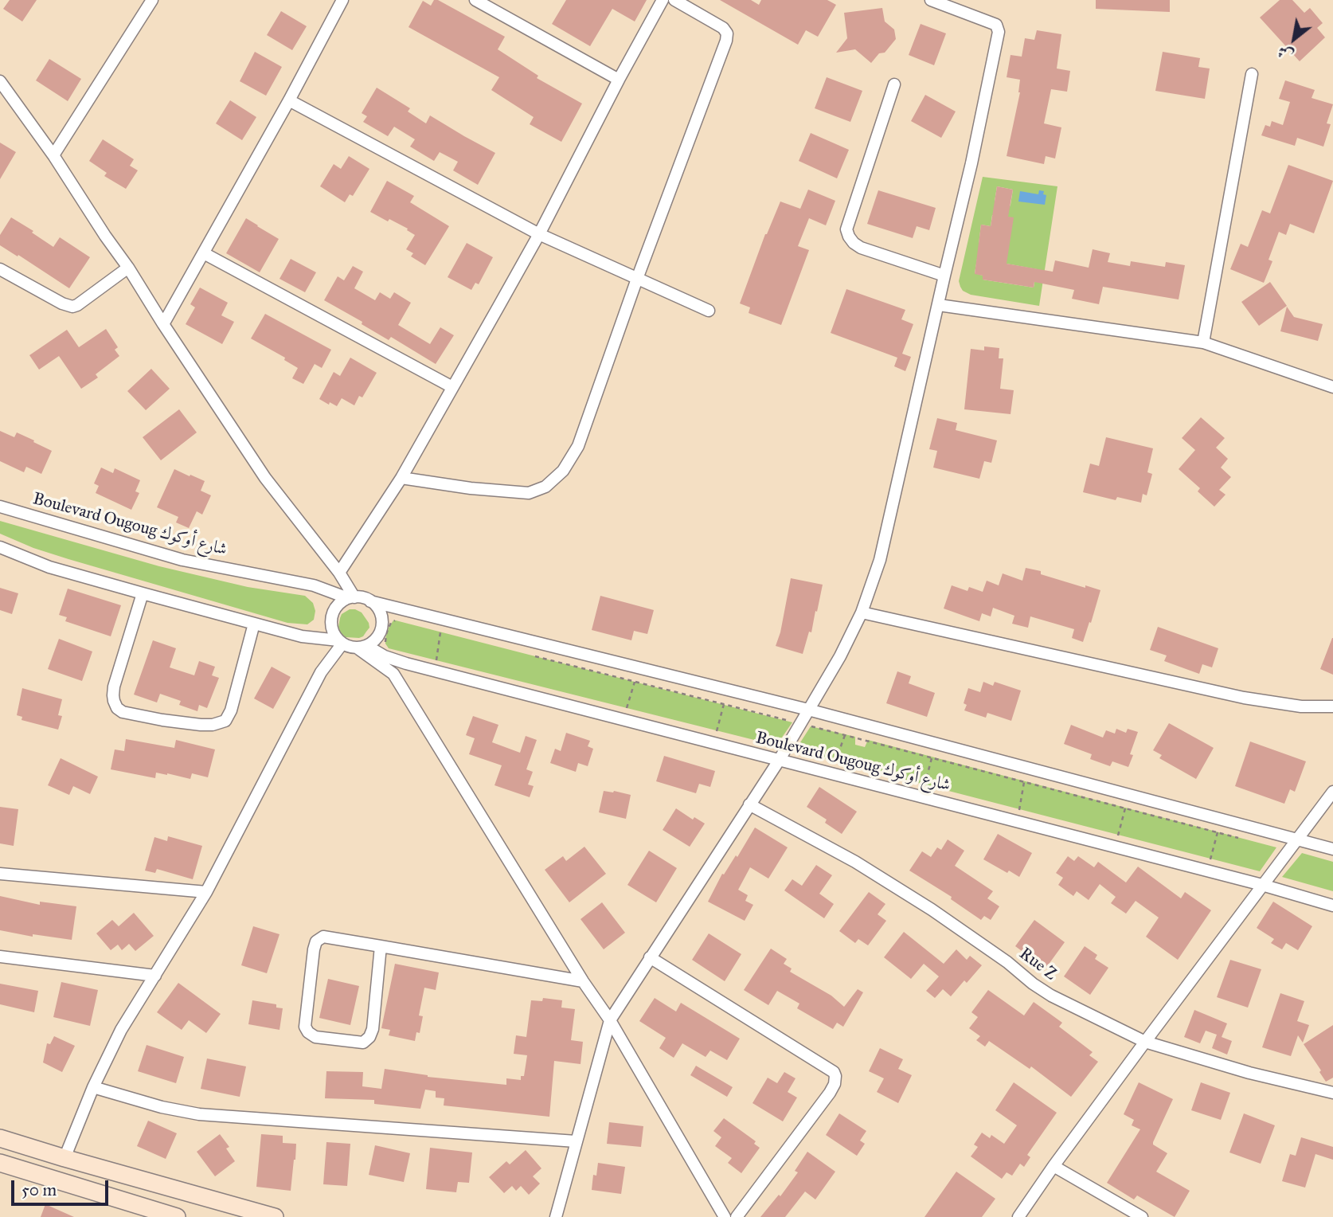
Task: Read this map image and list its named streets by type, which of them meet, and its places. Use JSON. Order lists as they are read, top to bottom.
{
  "streets": {
    "street": ["Boulevard Ougoug شارع أوكوك", "Rue Z"]
  },
  "scale_bar": "50 m",
  "north": "bottom left"
}
